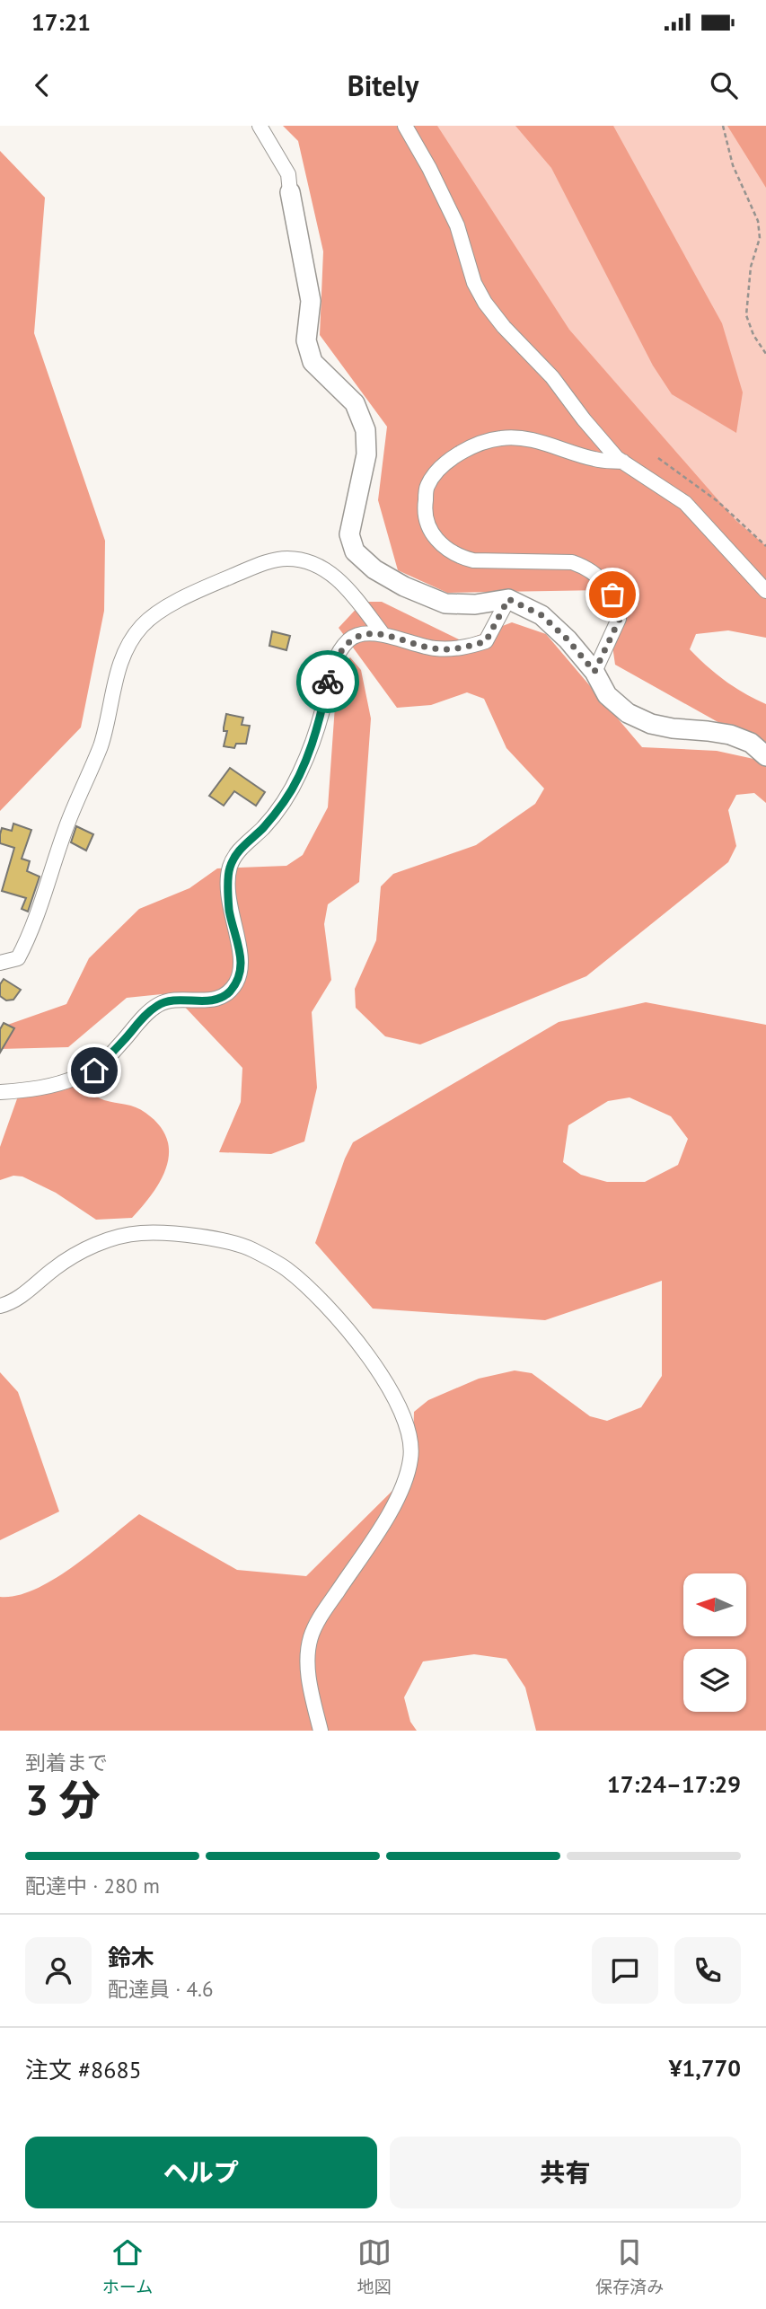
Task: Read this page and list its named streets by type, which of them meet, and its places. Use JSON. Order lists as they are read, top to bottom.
{
  "north": "left",
  "page": {
    "status": "17:21",
    "header": "Bitely",
    "heading": ["3 分", "到着まで", "17:24–17:29"],
    "panel": [
      "鈴木",
      "配達員 · 4.6",
      "注文 #8685",
      "¥1,770"
    ],
    "bar": "配達中 · 280 m",
    "buttons": ["ヘルプ", "共有"],
    "tabs": ["ホーム", "地図", "保存済み"]
  }
}
